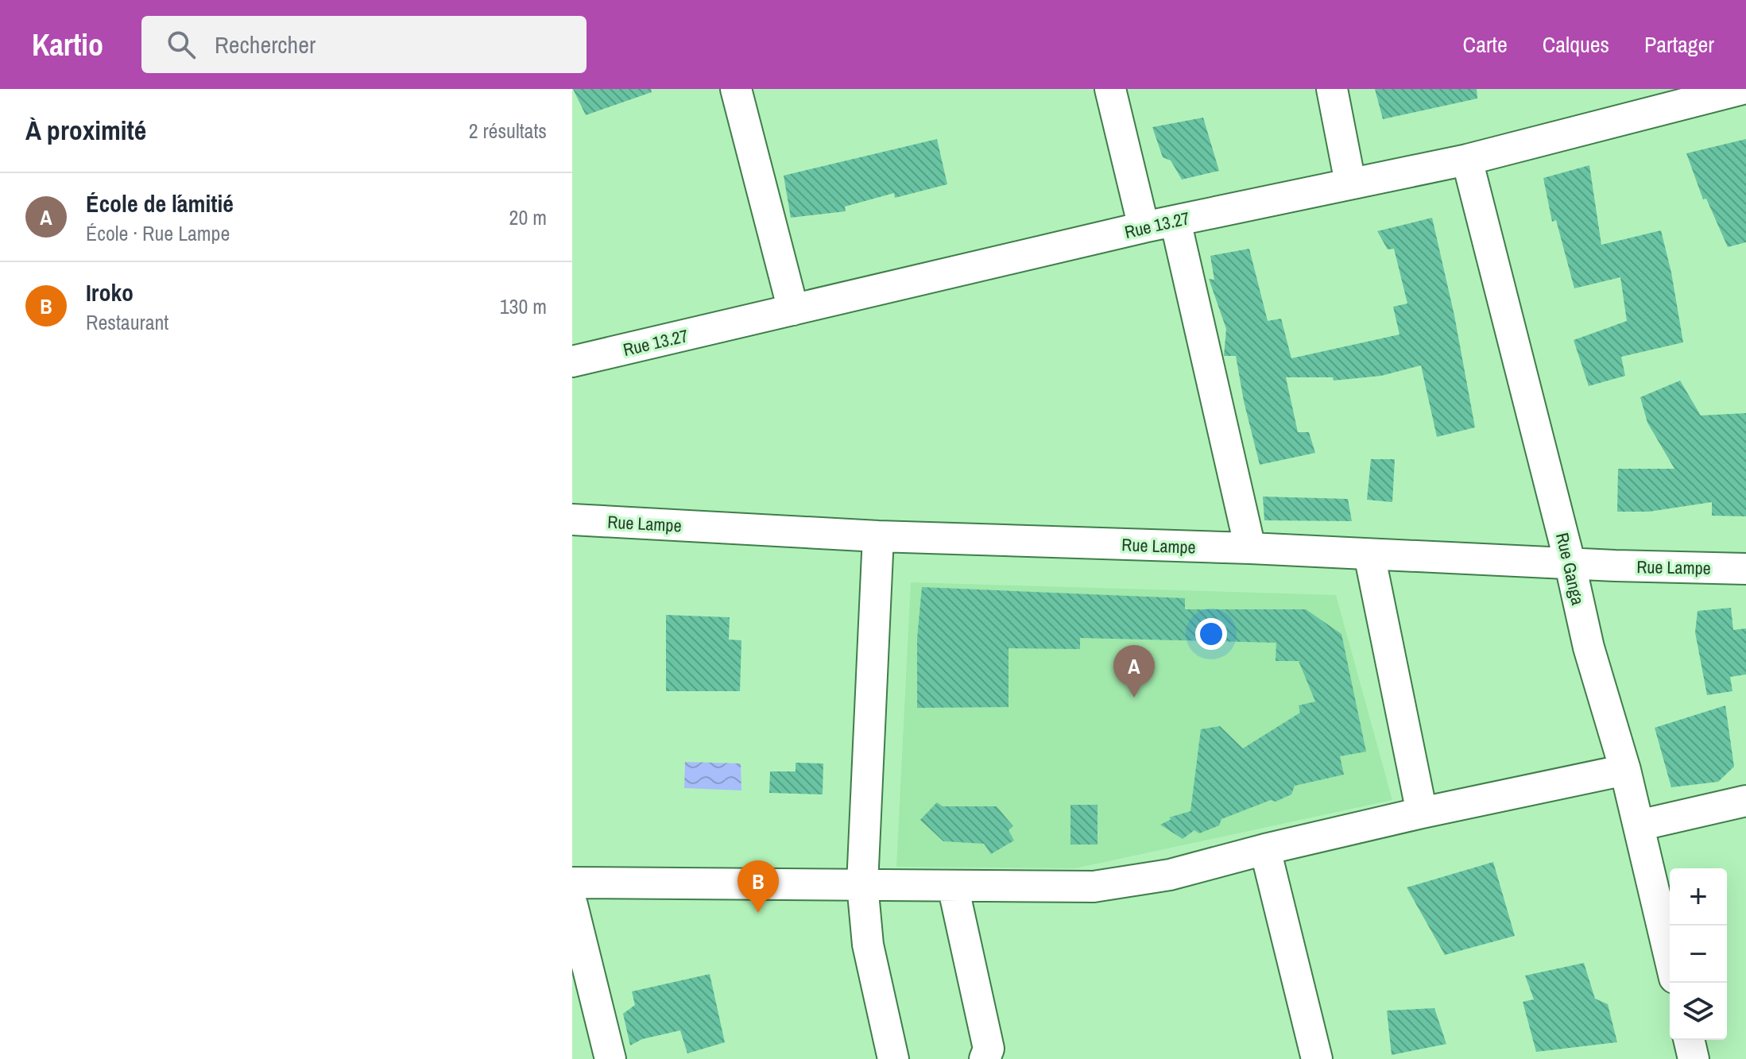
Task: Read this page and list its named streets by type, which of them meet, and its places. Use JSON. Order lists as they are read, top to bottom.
{
  "streets": {
    "street": ["Rue 13.27", "Rue Lampe", "Rue Ganga"]
  },
  "crossings": [
    ["Rue 13.27", "Rue Ganga"],
    ["Rue Lampe", "Rue Ganga"]
  ],
  "page": {
    "header": "Kartio",
    "search": "Rechercher",
    "nav": ["Carte", "Calques", "Partager"],
    "heading": ["À proximité", "2 résultats"],
    "list": [
      {
        "mark": "A",
        "name": "École de l´amitié",
        "note": "École · Rue Lampe",
        "value": "20 m"
      },
      {
        "mark": "B",
        "name": "Iroko",
        "note": "Restaurant",
        "value": "130 m"
      }
    ],
    "pins": ["A", "B"],
    "map_buttons": ["+", "−"]
  }
}
